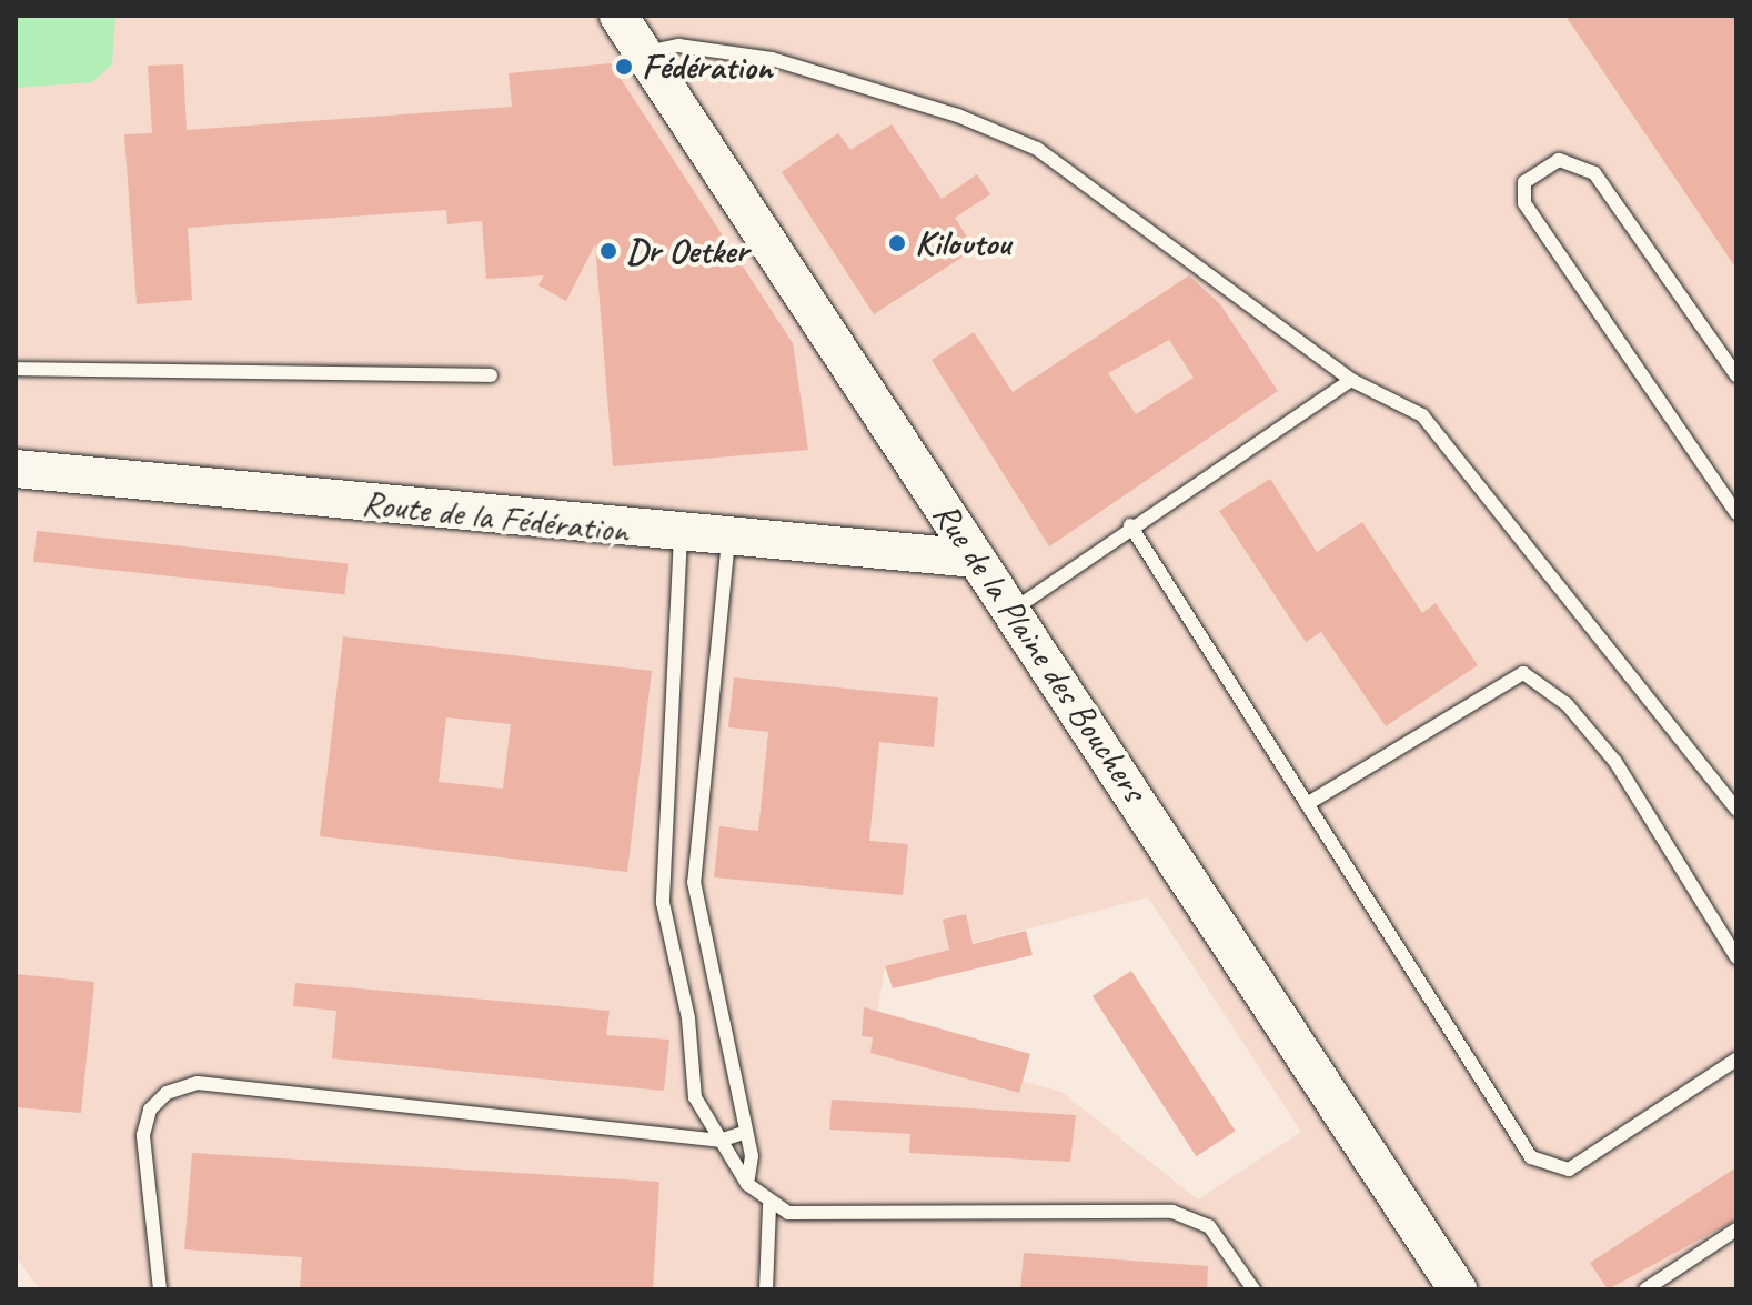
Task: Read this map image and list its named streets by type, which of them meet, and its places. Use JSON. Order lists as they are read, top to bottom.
{
  "streets": {
    "street": ["Route de la Fédération", "Rue de la Plaine des Bouchers"]
  },
  "crossings": [
    ["Route de la Fédération", "Rue de la Plaine des Bouchers"]
  ],
  "places": ["Fédération", "Kiloutou", "Dr Oetker"]
}
